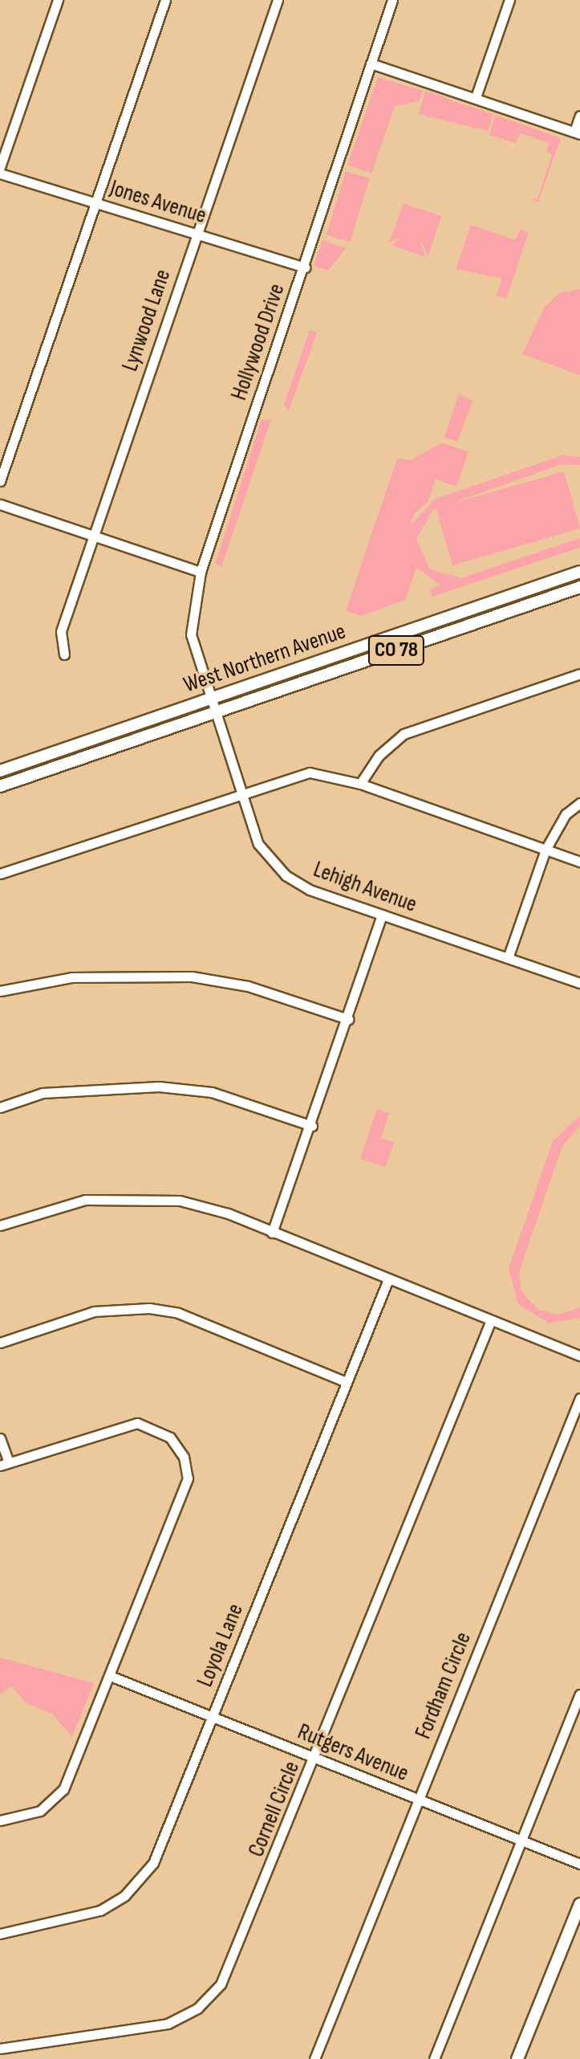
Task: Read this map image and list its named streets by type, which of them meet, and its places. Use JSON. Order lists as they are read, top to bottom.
{
  "streets": {
    "main road": ["CO 78", "West Northern Avenue"],
    "street": [
      "Jones Avenue",
      "Lynwood Lane",
      "Hollywood Drive",
      "Lehigh Avenue",
      "Loyola Lane",
      "Fordham Circle",
      "Rutgers Avenue",
      "Cornell Circle"
    ]
  },
  "crossings": [
    ["Jones Avenue", "Lynwood Lane"],
    ["Jones Avenue", "Hollywood Drive"],
    ["Hollywood Drive", "West Northern Avenue"],
    ["Hollywood Drive", "Lehigh Avenue"],
    ["West Northern Avenue", "Lehigh Avenue"],
    ["Loyola Lane", "Rutgers Avenue"],
    ["Fordham Circle", "Rutgers Avenue"],
    ["Rutgers Avenue", "Cornell Circle"]
  ]
}
